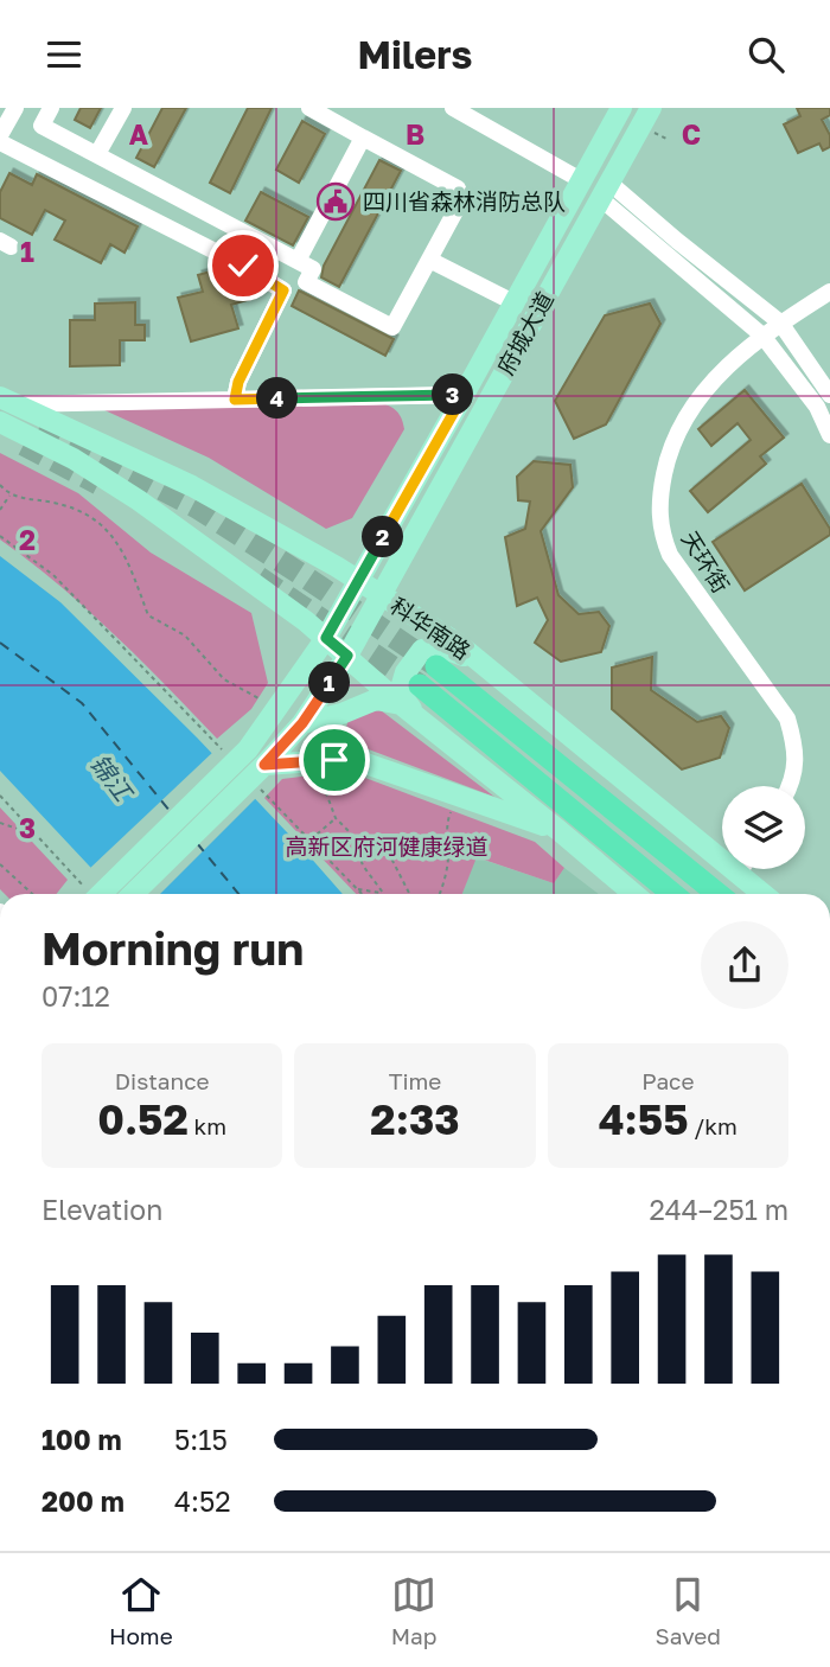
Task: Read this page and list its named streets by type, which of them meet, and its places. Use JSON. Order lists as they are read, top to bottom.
{
  "streets": {
    "highway": ["科华南路"],
    "main road": ["府城大道"],
    "street": ["天环街"]
  },
  "crossings": [
    ["府城大道", "科华南路"]
  ],
  "water": ["锦江"],
  "parks": ["高新区府河健康绿道"],
  "places": {
    "public building": ["四川省森林消防总队"]
  },
  "page": {
    "header": "Milers",
    "pins": [
      "3",
      "4",
      "2",
      "1"
    ],
    "heading": ["Morning run", "07:12"],
    "stats": [
      ["Distance", "0.52 km"],
      ["Time", "2:33"],
      ["Pace", "4:55 /km"]
    ],
    "chart": ["Elevation", "244–251 m"],
    "list": [
      {
        "name": "100 m",
        "note": "5:15"
      },
      {
        "name": "200 m",
        "note": "4:52"
      }
    ],
    "tabs": ["Home", "Map", "Saved"]
  },
  "grid": {
    "columns": ["A", "B", "C"],
    "rows": ["1", "2", "3"]
  }
}
